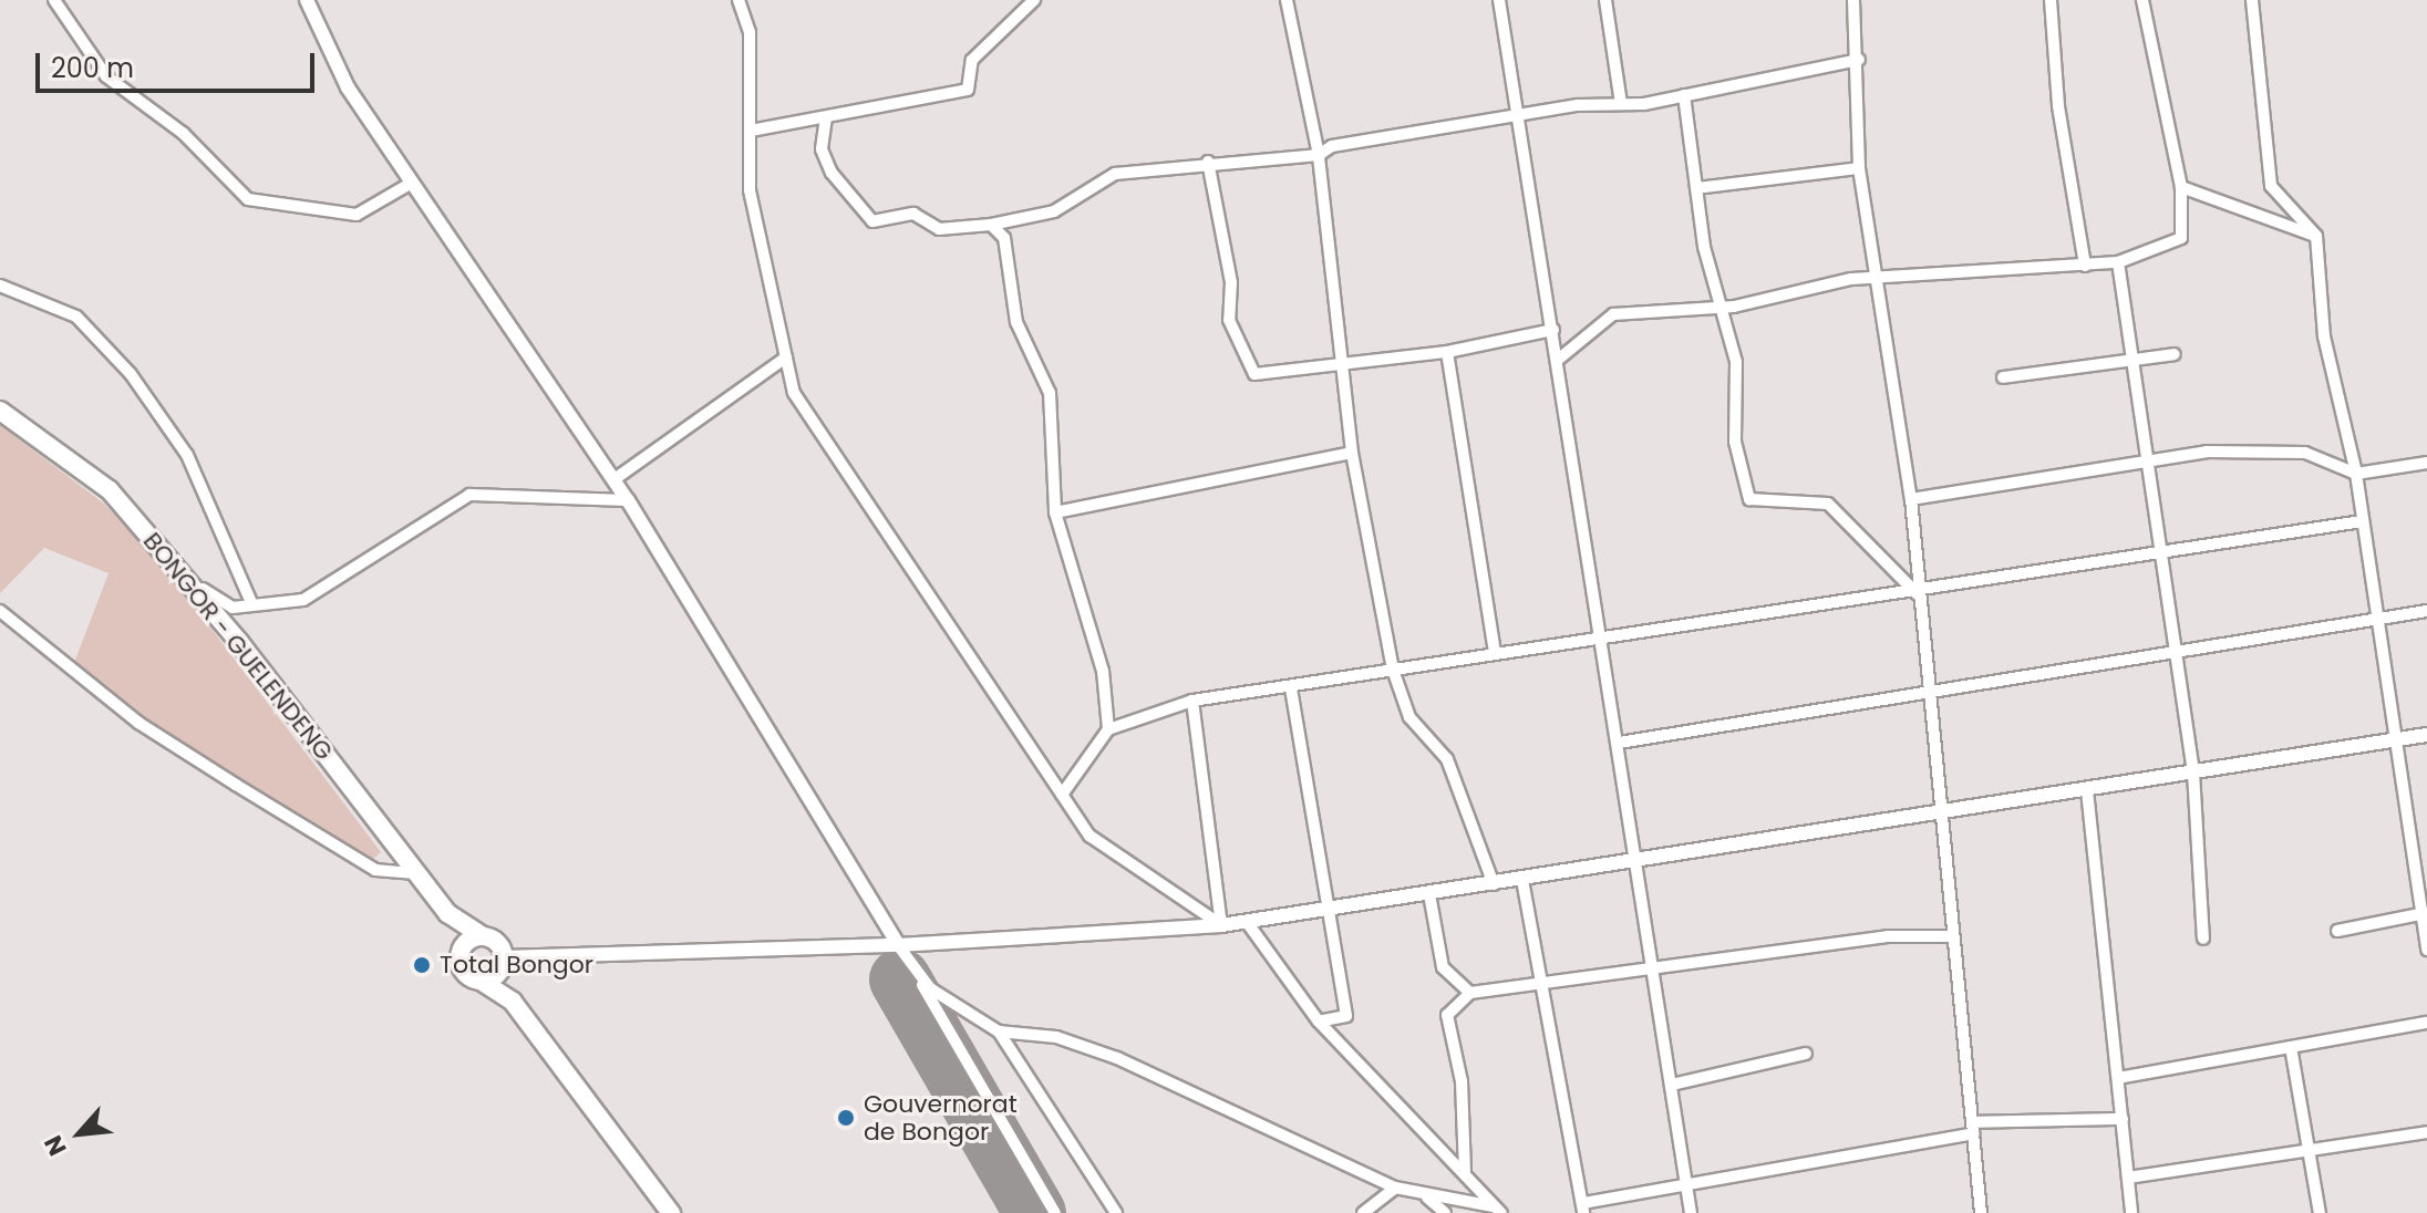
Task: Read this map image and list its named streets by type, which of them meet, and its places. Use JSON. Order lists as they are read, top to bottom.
{
  "streets": {
    "highway": ["BONGOR - GUELENDENG"]
  },
  "places": ["Total Bongor", "Gouvernorat de Bongor"],
  "scale_bar": "200 m",
  "north": "bottom left"
}
